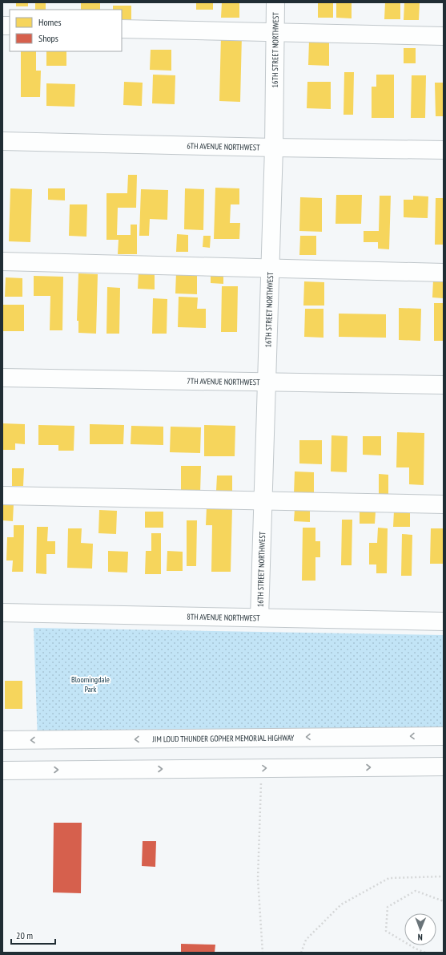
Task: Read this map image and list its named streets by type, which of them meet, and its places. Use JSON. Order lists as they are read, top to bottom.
{
  "streets": {
    "street": [
      "16TH STREET NORTHWEST",
      "6TH AVENUE NORTHWEST",
      "7TH AVENUE NORTHWEST",
      "8TH AVENUE NORTHWEST",
      "JIM LOUD THUNDER GOPHER MEMORIAL HIGHWAY"
    ]
  },
  "crossings": [
    ["16TH STREET NORTHWEST", "6TH AVENUE NORTHWEST"],
    ["16TH STREET NORTHWEST", "7TH AVENUE NORTHWEST"],
    ["16TH STREET NORTHWEST", "8TH AVENUE NORTHWEST"]
  ],
  "parks": ["Bloomingdale Park"],
  "legend": ["Homes", "Shops"],
  "scale_bar": "20 m",
  "north": "bottom"
}
